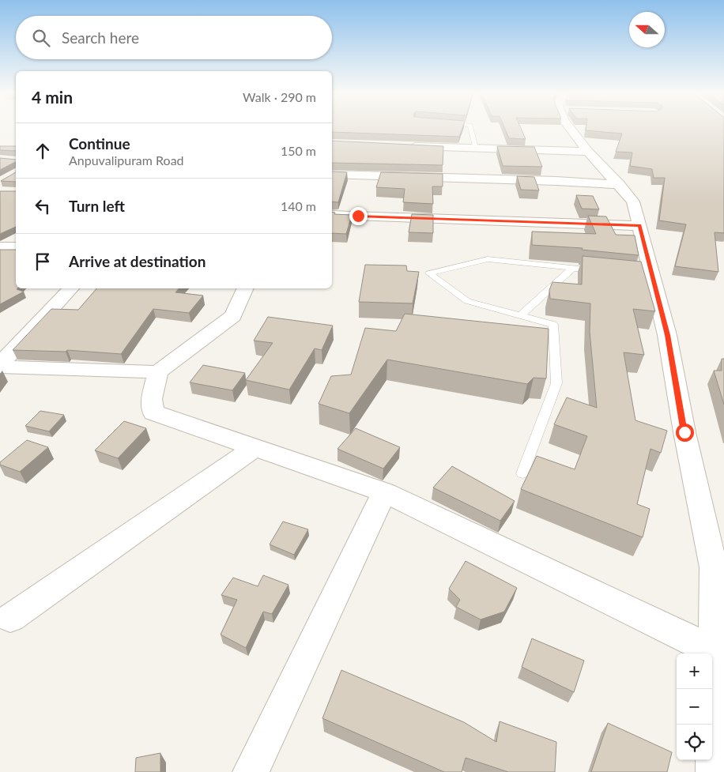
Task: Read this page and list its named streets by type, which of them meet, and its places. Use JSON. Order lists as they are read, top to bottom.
{
  "north": "left",
  "page": {
    "search": "Search here",
    "heading": ["4 min", "Walk · 290 m"],
    "list": [
      ["Continue", "Anpuvalipuram Road", "150 m"],
      ["Turn left", "140 m"],
      "Arrive at destination"
    ],
    "map_buttons": ["+", "−"]
  }
}
